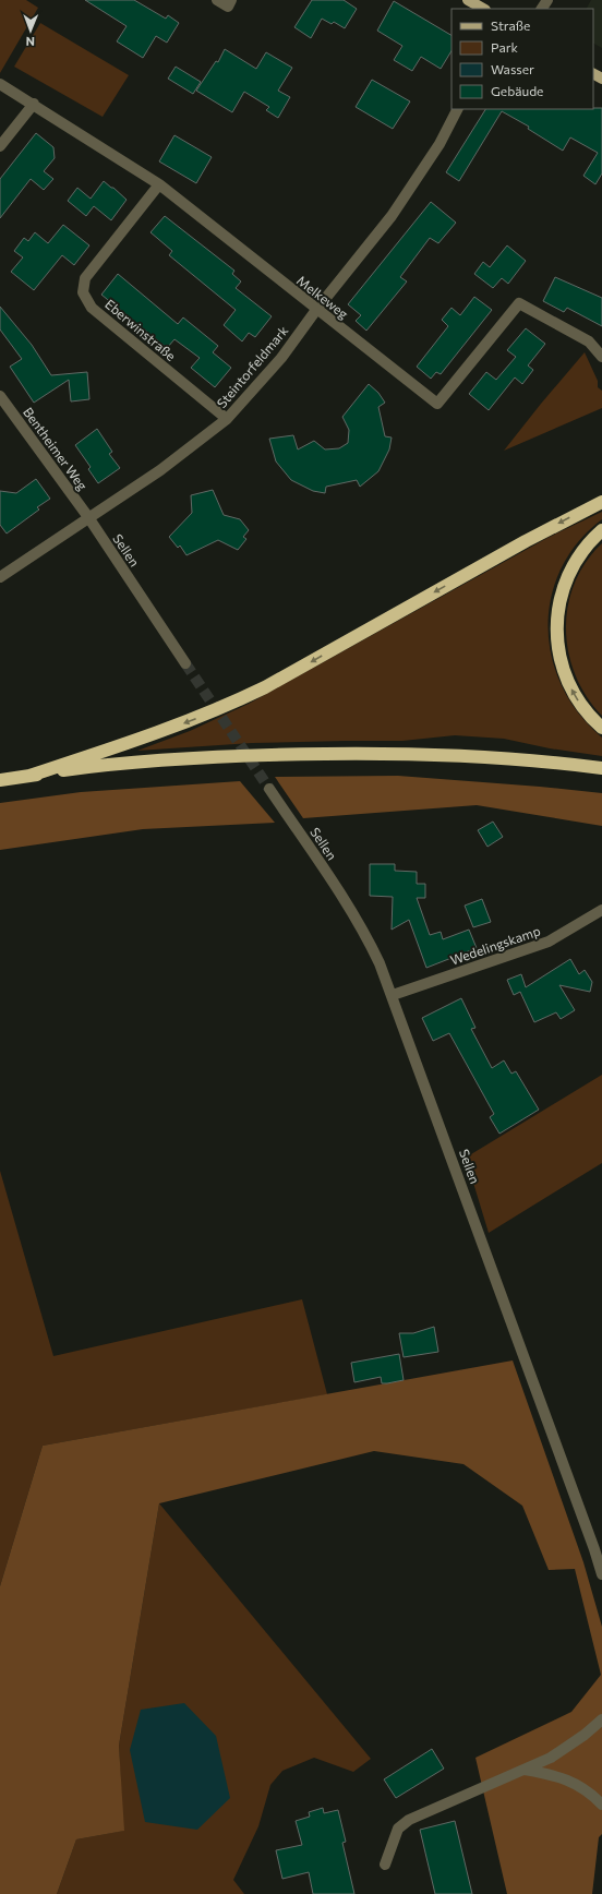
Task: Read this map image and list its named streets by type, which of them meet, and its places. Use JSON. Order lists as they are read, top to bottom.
{
  "streets": {
    "street": [
      "Melkeweg",
      "Eberwinstraße",
      "Steintorfeldmark",
      "Bentheimer Weg",
      "Sellen",
      "Wedelingskamp"
    ]
  },
  "crossings": [
    ["Melkeweg", "Eberwinstraße"],
    ["Melkeweg", "Steintorfeldmark"],
    ["Eberwinstraße", "Steintorfeldmark"],
    ["Steintorfeldmark", "Bentheimer Weg"],
    ["Steintorfeldmark", "Sellen"],
    ["Bentheimer Weg", "Sellen"],
    ["Sellen", "Wedelingskamp"]
  ],
  "legend": [
    "Straße",
    "Park",
    "Wasser",
    "Gebäude"
  ],
  "north": "bottom"
}
